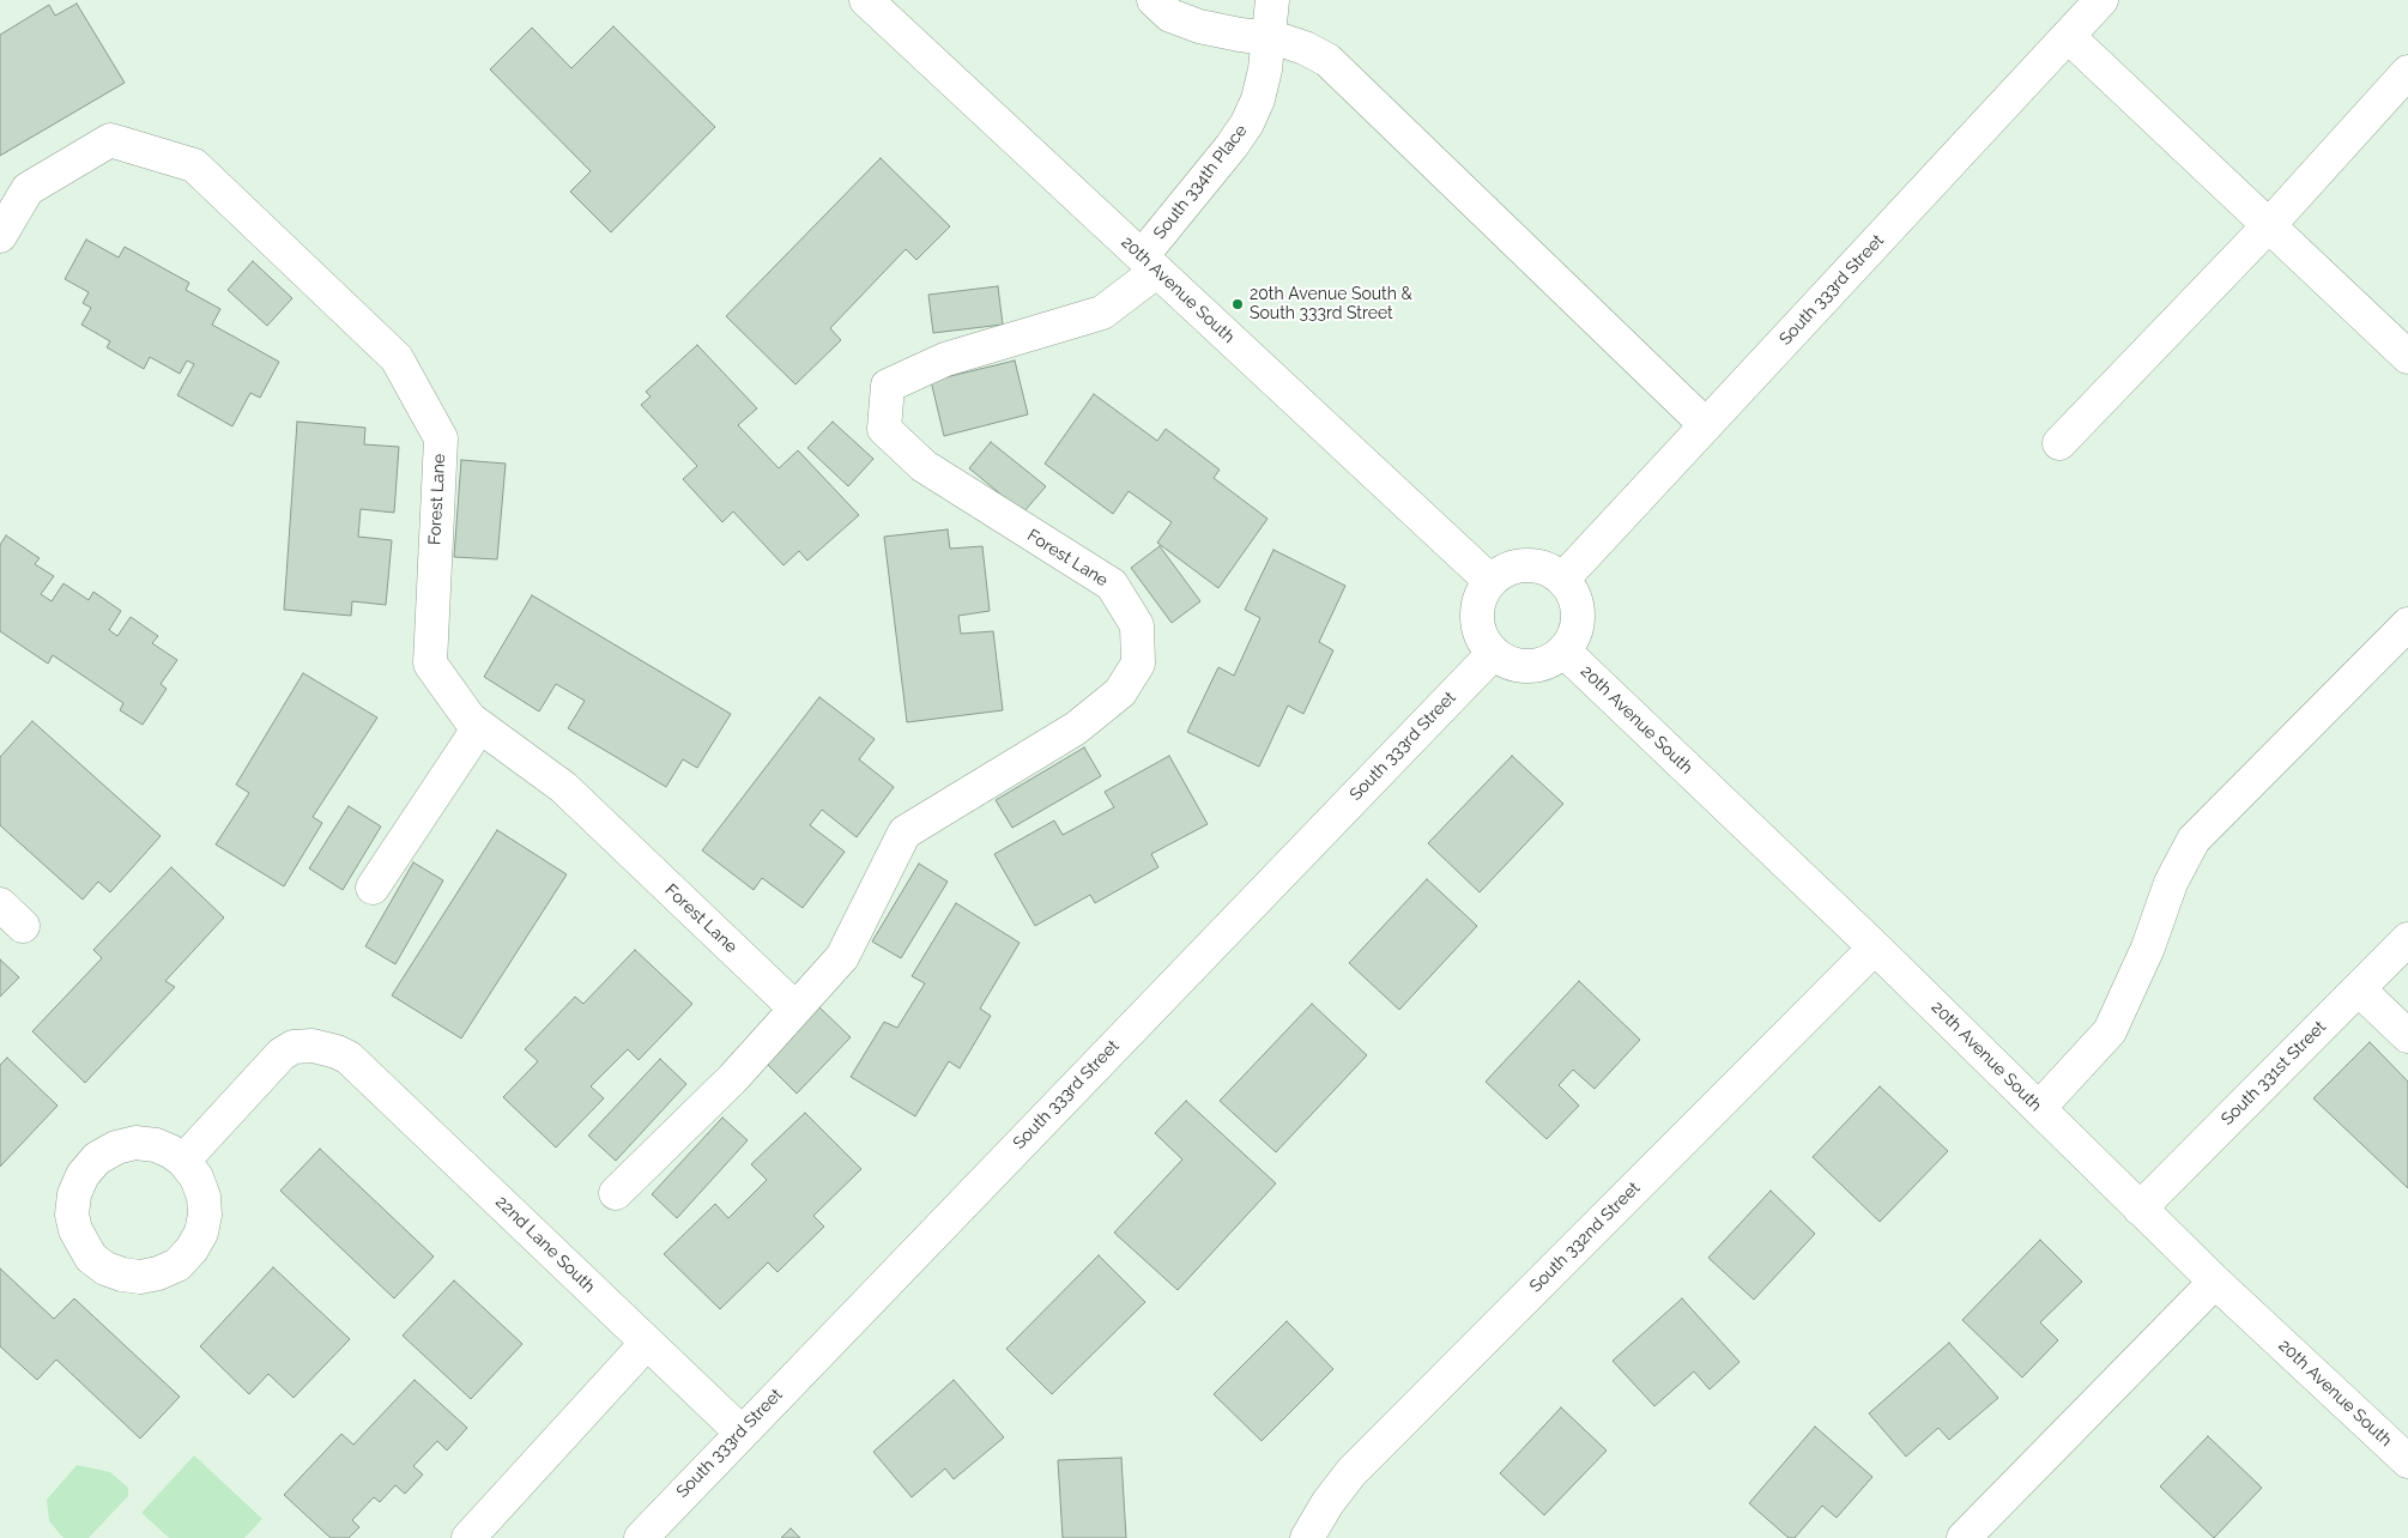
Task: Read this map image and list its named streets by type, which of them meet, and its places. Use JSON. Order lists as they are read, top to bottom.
{
  "streets": {
    "street": [
      "South 334th Place",
      "20th Avenue South",
      "South 333rd Street",
      "Forest Lane",
      "South 331st Street",
      "South 332nd Street",
      "22nd Lane South"
    ]
  },
  "crossings": [
    ["South 334th Place", "20th Avenue South"],
    ["South 334th Place", "Forest Lane"],
    ["20th Avenue South", "South 333rd Street"],
    ["20th Avenue South", "Forest Lane"],
    ["20th Avenue South", "South 331st Street"],
    ["20th Avenue South", "South 332nd Street"],
    ["South 333rd Street", "22nd Lane South"]
  ],
  "places": ["20th Avenue South & South 333rd Street"]
}
